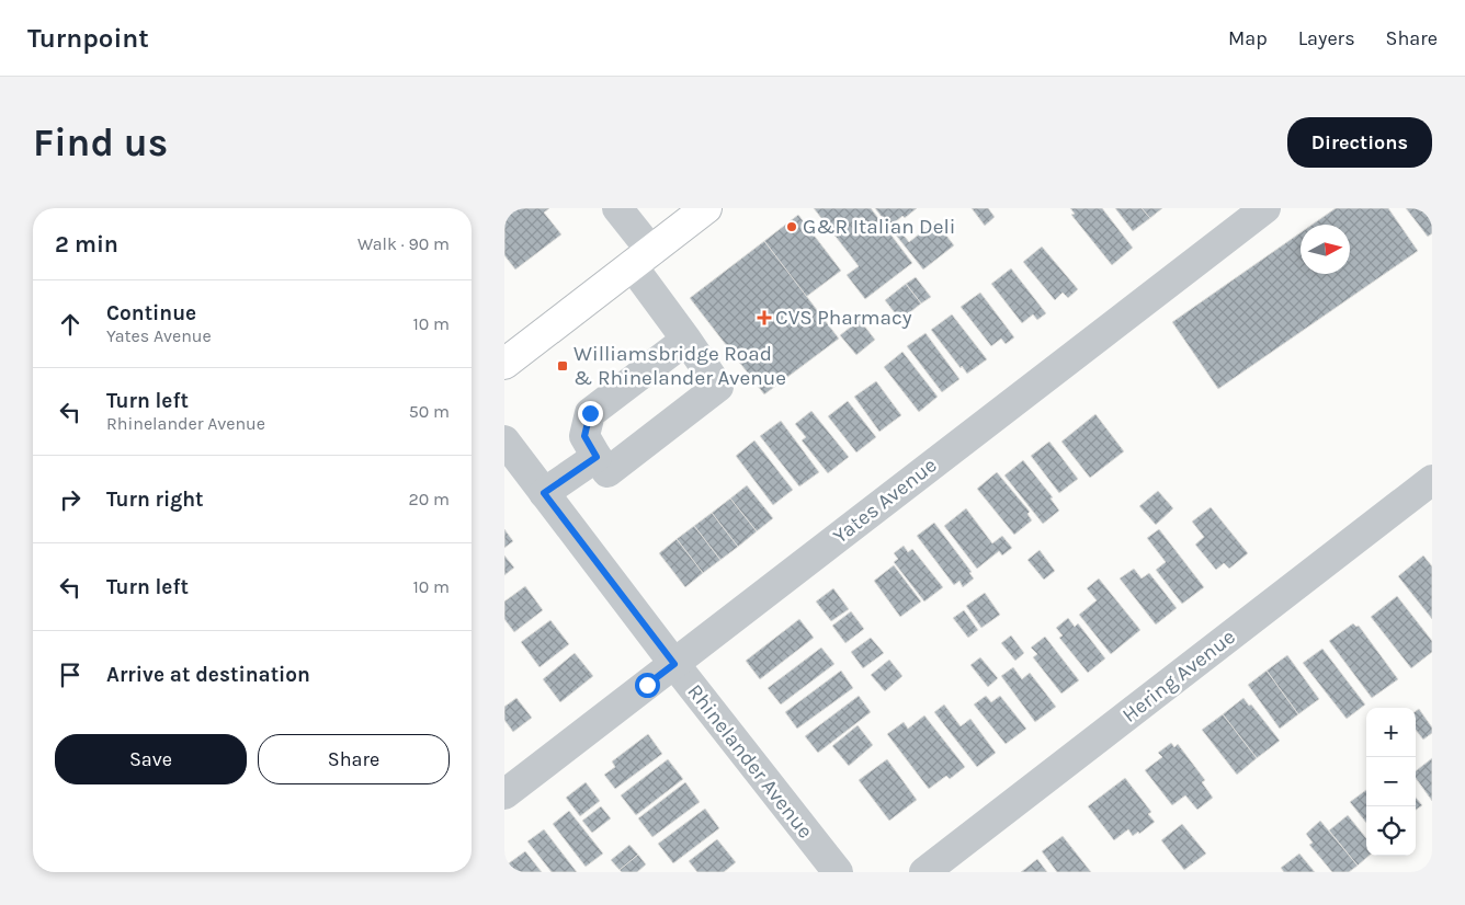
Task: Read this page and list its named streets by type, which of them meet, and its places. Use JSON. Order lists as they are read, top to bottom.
{
  "streets": {
    "street": ["Yates Avenue", "Hering Avenue", "Rhinelander Avenue"]
  },
  "crossings": [
    ["Yates Avenue", "Rhinelander Avenue"]
  ],
  "places": {
    "other": ["G&R Italian Deli"],
    "health": ["CVS Pharmacy"],
    "transit": ["Williamsbridge Road & Rhinelander Avenue"]
  },
  "north": "right",
  "page": {
    "header": "Turnpoint",
    "nav": ["Map", "Layers", "Share"],
    "buttons": [
      "Directions",
      ["Save", "Share"]
    ],
    "title": "Find us",
    "heading": ["2 min", "Walk · 90 m"],
    "list": [
      ["Continue", "Yates Avenue", "10 m"],
      ["Turn left", "Rhinelander Avenue", "50 m"],
      ["Turn right", "20 m"],
      ["Turn left", "10 m"],
      "Arrive at destination"
    ],
    "map_buttons": ["+", "−"]
  }
}
